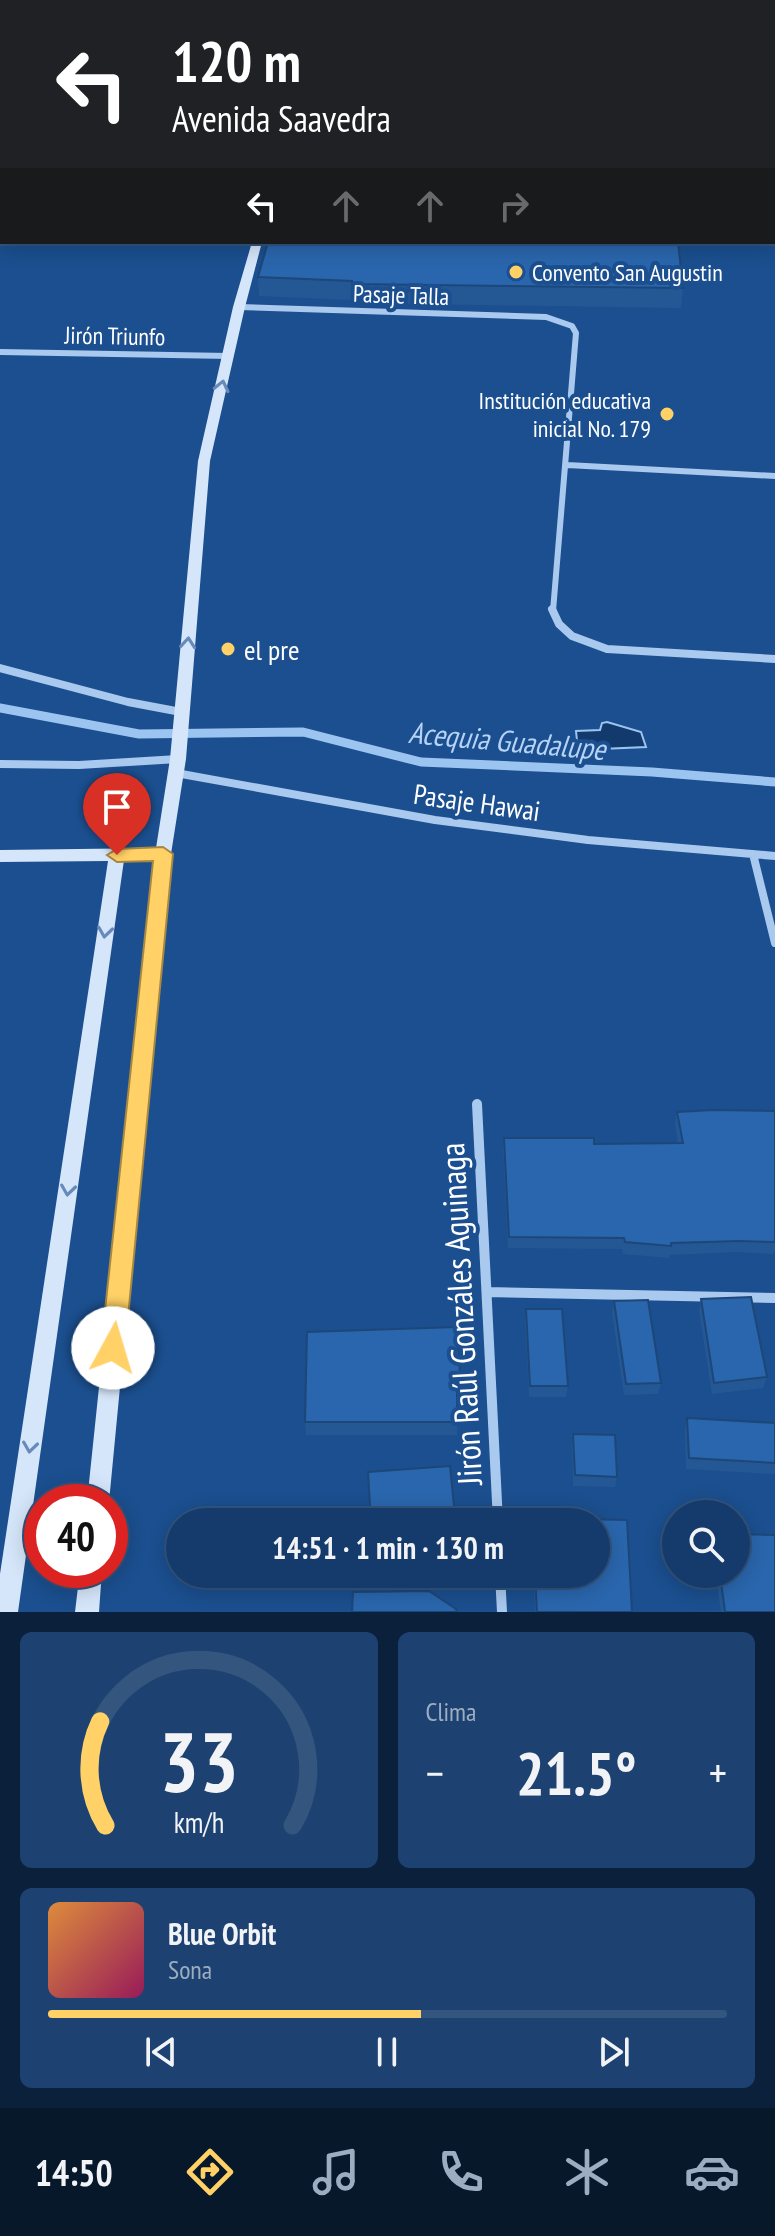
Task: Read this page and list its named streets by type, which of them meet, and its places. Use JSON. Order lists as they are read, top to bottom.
{
  "streets": {
    "street": [
      "Pasaje Talla",
      "Jirón Triunfo",
      "Pasaje Hawai",
      "Jirón Raúl Gonzáles Aguinaga"
    ]
  },
  "water": ["Acequia Guadalupe"],
  "places": ["Convento San Augustin", "Institución educativa inicial No. 179", "el pre"],
  "page": {
    "turn": ["120 m", "Avenida Saavedra"],
    "limit": "40",
    "trip": "14:51 · 1 min · 130 m",
    "tile": "Clima",
    "heat": ["−", "21.5°", "+"],
    "song": ["Blue Orbit", "Sona"],
    "tabs": "14:50",
    "gauge": ["33", "km/h"]
  }
}
